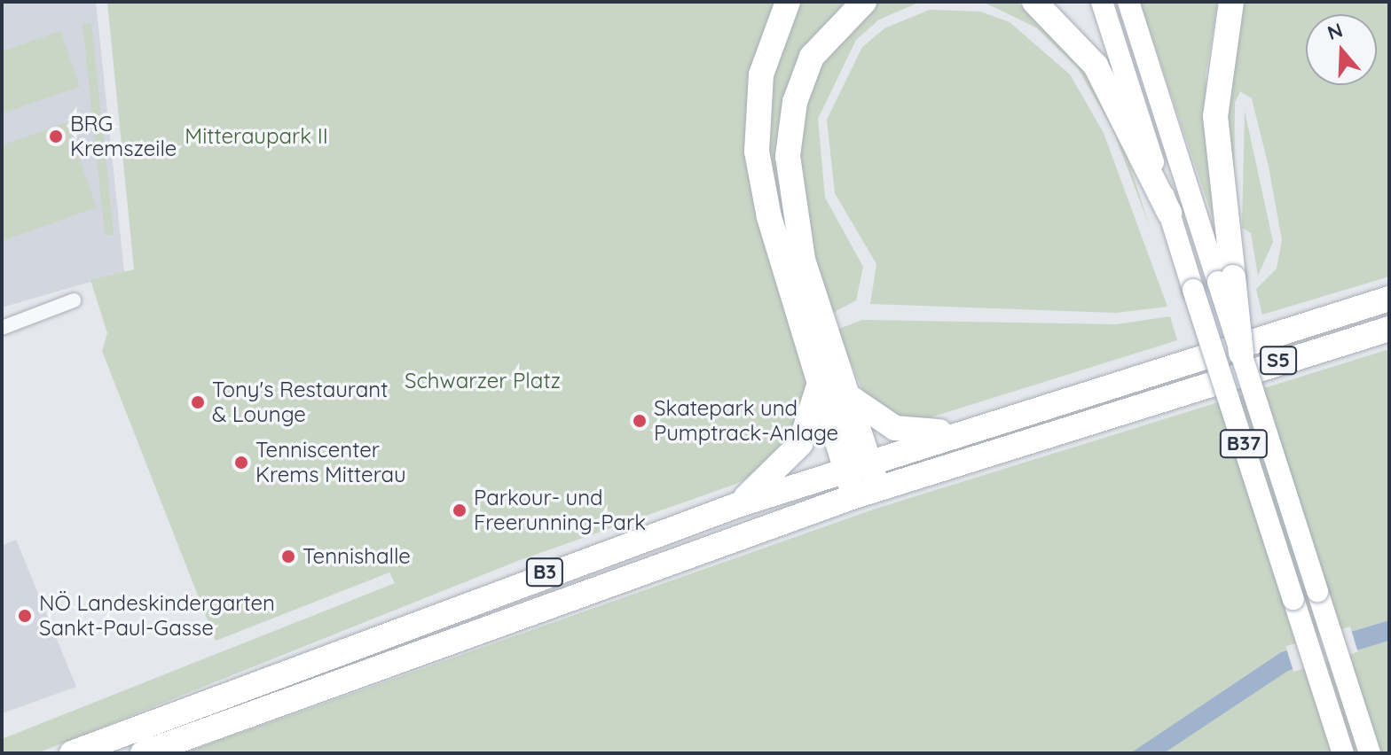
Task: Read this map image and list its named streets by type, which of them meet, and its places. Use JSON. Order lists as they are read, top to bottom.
{
  "streets": {
    "highway": ["S5", "B3"],
    "main road": ["B37"]
  },
  "crossings": [
    ["S5", "B3"]
  ],
  "parks": ["Mitteraupark II", "Schwarzer Platz"],
  "places": [
    "BRG Kremszeile",
    "Tony's Restaurant & Lounge",
    "Skatepark und Pumptrack-Anlage",
    "Tenniscenter Krems Mitterau",
    "Parkour- und Freerunning-Park",
    "Tennishalle",
    "NÖ Landeskindergarten Sankt-Paul-Gasse"
  ],
  "north": "top"
}
